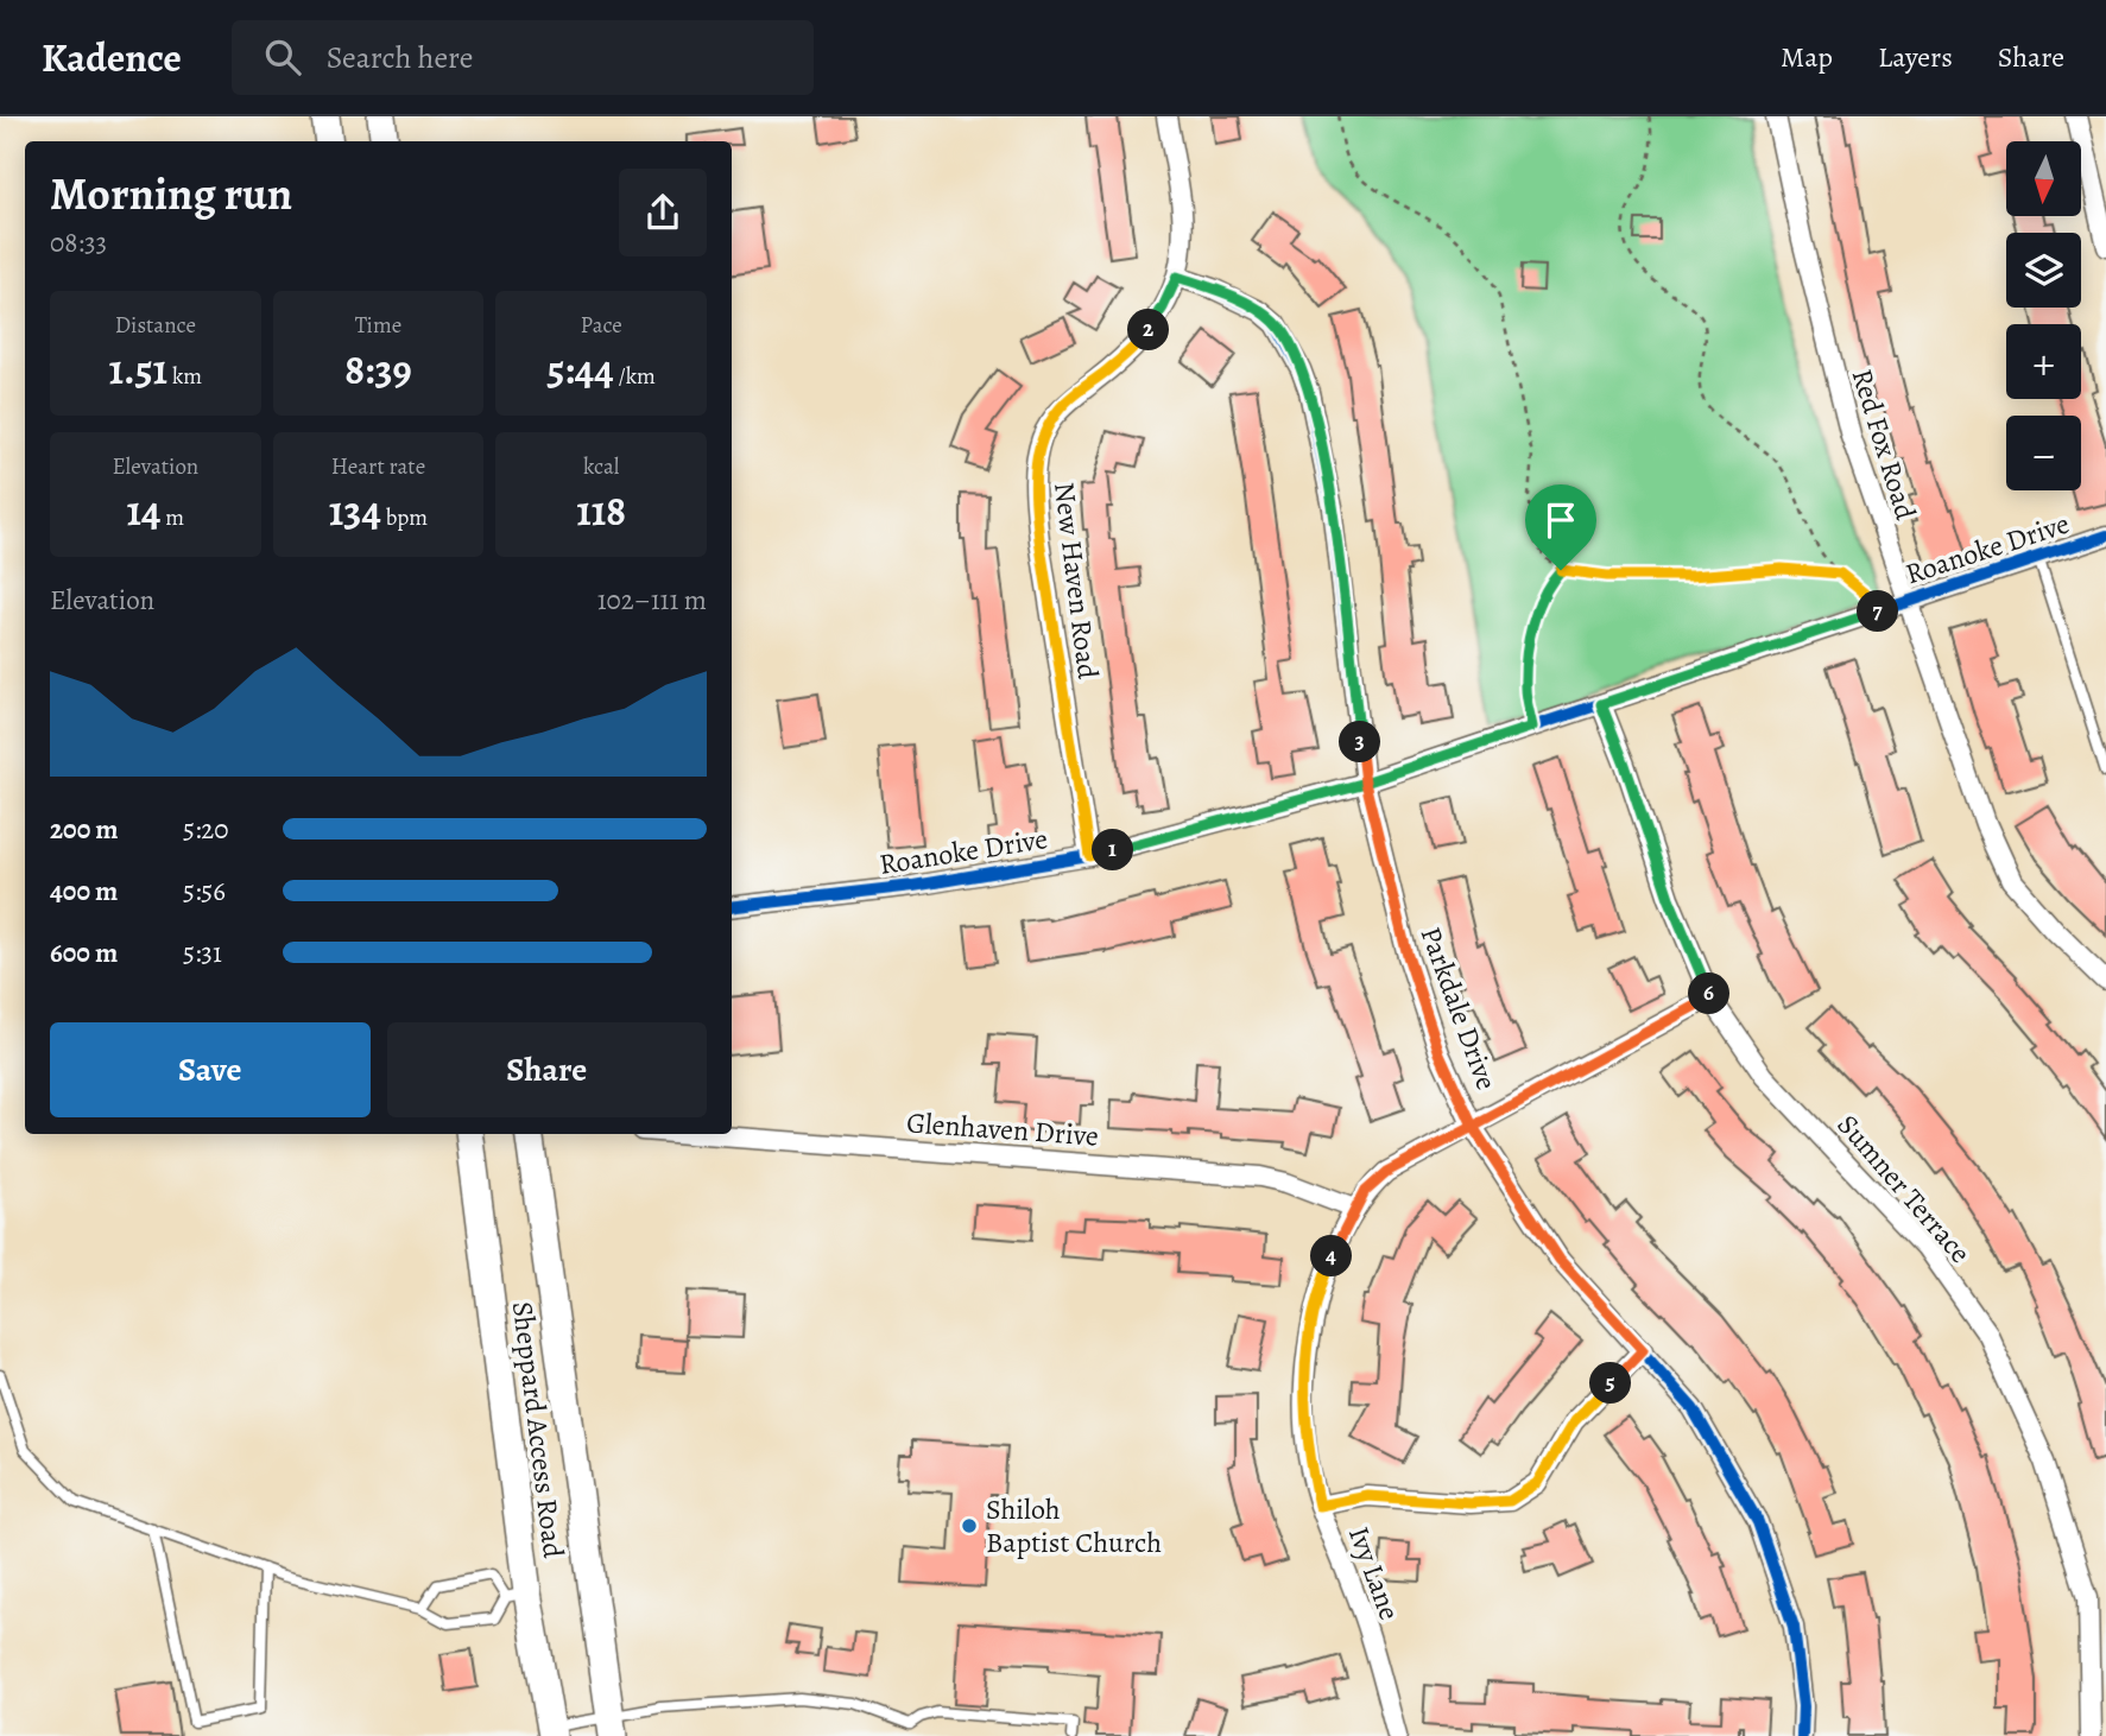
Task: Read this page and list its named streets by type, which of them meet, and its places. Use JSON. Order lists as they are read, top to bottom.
{
  "streets": {
    "main road": ["Sheppard Access Road"],
    "street": [
      "Red Fox Road",
      "Roanoke Drive",
      "New Haven Road",
      "Parkdale Drive",
      "Glenhaven Drive",
      "Sumner Terrace",
      "Ivy Lane"
    ]
  },
  "crossings": [
    ["Red Fox Road", "Roanoke Drive"],
    ["Roanoke Drive", "New Haven Road"],
    ["Roanoke Drive", "Parkdale Drive"],
    ["Roanoke Drive", "Sumner Terrace"],
    ["New Haven Road", "Parkdale Drive"],
    ["Parkdale Drive", "Ivy Lane"],
    ["Glenhaven Drive", "Ivy Lane"],
    ["Sumner Terrace", "Ivy Lane"]
  ],
  "places": ["Shiloh Baptist Church"],
  "north": "bottom",
  "page": {
    "header": "Kadence",
    "search": "Search here",
    "nav": ["Map", "Layers", "Share"],
    "map_buttons": ["+", "−"],
    "heading": ["Morning run", "08:33"],
    "stats": [
      ["Distance", "1.51 km"],
      ["Time", "8:39"],
      ["Pace", "5:44 /km"],
      ["Elevation", "14 m"],
      ["Heart rate", "134 bpm"],
      ["kcal", "118"]
    ],
    "pins": [
      "2",
      "7",
      "3",
      "1",
      "6",
      "4",
      "5"
    ],
    "chart": ["Elevation", "102–111 m"],
    "list": [
      {
        "name": "200 m",
        "note": "5:20"
      },
      {
        "name": "400 m",
        "note": "5:56"
      },
      {
        "name": "600 m",
        "note": "5:31"
      }
    ],
    "buttons": ["Save", "Share"]
  }
}
